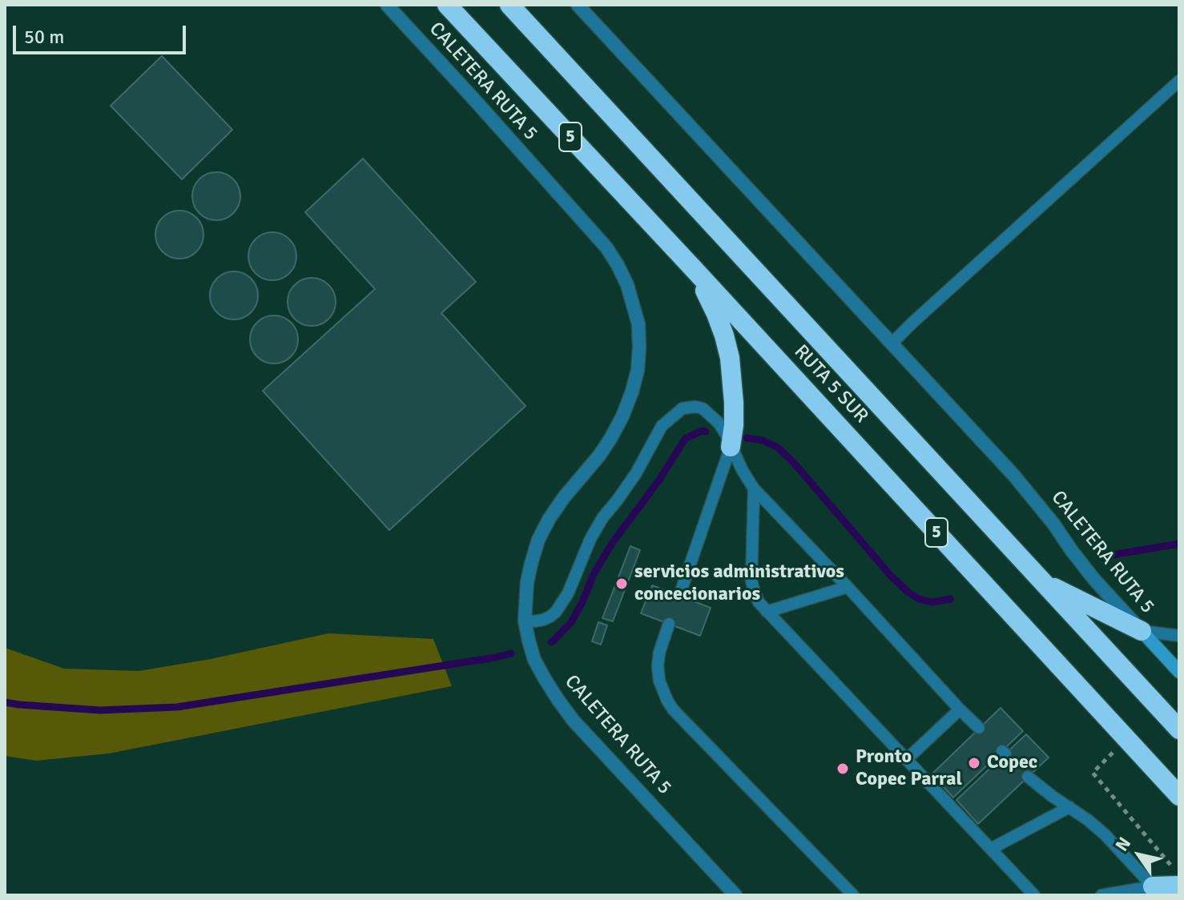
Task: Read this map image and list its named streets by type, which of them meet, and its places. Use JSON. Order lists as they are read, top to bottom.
{
  "streets": {
    "highway": ["5", "RUTA 5 SUR"],
    "street": ["CALETERA RUTA 5"]
  },
  "places": ["servicios administrativos concecionarios", "Copec", "Pronto Copec Parral"],
  "scale_bar": "50 m",
  "north": "top left"
}
